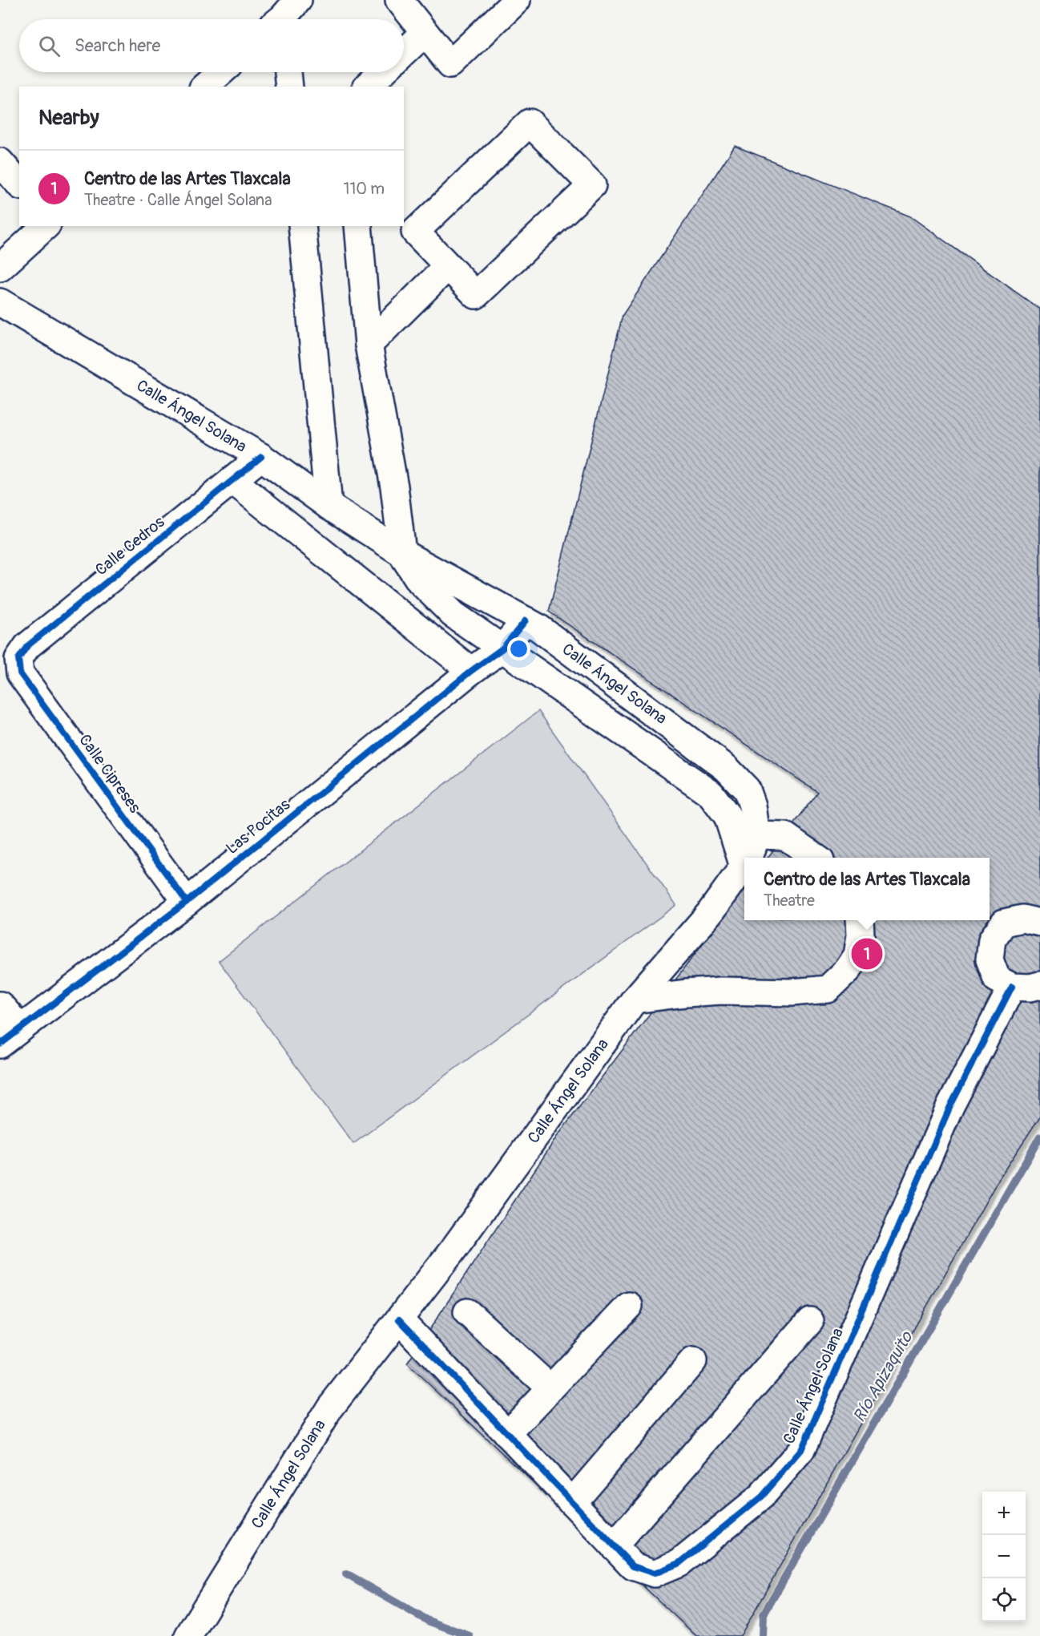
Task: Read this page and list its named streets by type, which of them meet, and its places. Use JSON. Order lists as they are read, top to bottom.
{
  "streets": {
    "street": [
      "Calle Ángel Solana",
      "Calle Cedros",
      "Calle Cipreses",
      "Las Pocitas"
    ]
  },
  "crossings": [
    ["Calle Ángel Solana", "Calle Cedros"],
    ["Calle Ángel Solana", "Las Pocitas"],
    ["Calle Cedros", "Calle Cipreses"],
    ["Calle Cipreses", "Las Pocitas"]
  ],
  "water": ["Río Apizaquito"],
  "page": {
    "search": "Search here",
    "heading": "Nearby",
    "list": [
      {
        "mark": "1",
        "name": "Centro de las Artes Tlaxcala",
        "note": "Theatre · Calle Ángel Solana",
        "value": "110 m"
      }
    ],
    "popup": ["Centro de las Artes Tlaxcala", "Theatre"],
    "pins": "1",
    "map_buttons": ["+", "−"]
  }
}
